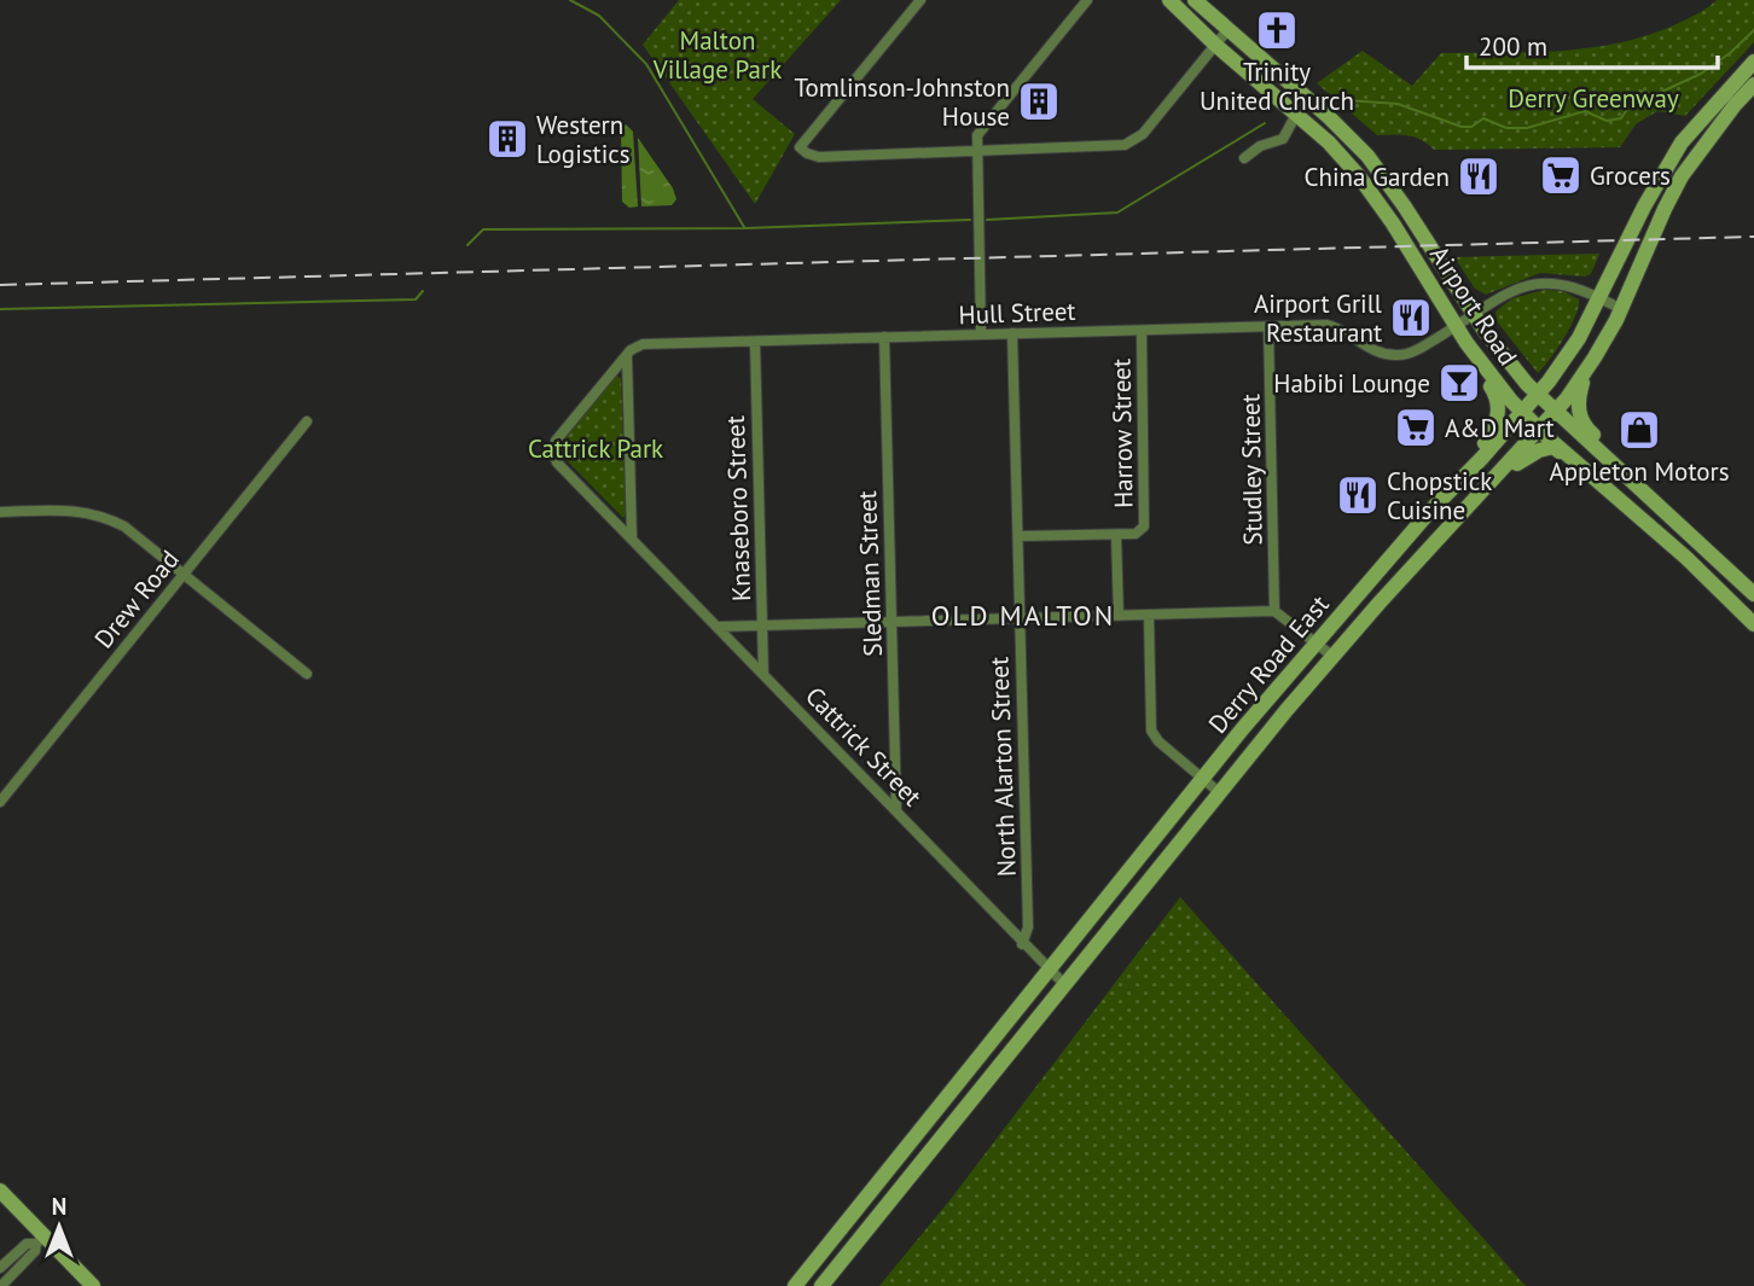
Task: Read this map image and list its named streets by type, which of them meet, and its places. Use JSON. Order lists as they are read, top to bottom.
{
  "streets": {
    "main road": ["Airport Road", "Derry Road East"],
    "street": [
      "Hull Street",
      "Harrow Street",
      "Studley Street",
      "Knaseboro Street",
      "Sledman Street",
      "Drew Road",
      "Cattrick Street",
      "North Alarton Street"
    ]
  },
  "crossings": [
    ["Airport Road", "Hull Street"],
    ["Airport Road", "Derry Road East"],
    ["Hull Street", "Harrow Street"],
    ["Hull Street", "Studley Street"],
    ["Hull Street", "Knaseboro Street"],
    ["Hull Street", "Sledman Street"],
    ["Hull Street", "Derry Road East"],
    ["Hull Street", "North Alarton Street"],
    ["Knaseboro Street", "Cattrick Street"],
    ["Sledman Street", "Cattrick Street"],
    ["Derry Road East", "Cattrick Street"],
    ["Cattrick Street", "North Alarton Street"]
  ],
  "districts": ["OLD MALTON"],
  "parks": ["Malton Village Park", "Derry Greenway", "Cattrick Park"],
  "places": {
    "church": ["Trinity United Church"],
    "building": ["Tomlinson-Johnston House", "Western Logistics"],
    "supermarket": ["Grocers", "A&D Mart"],
    "restaurant": ["China Garden", "Airport Grill Restaurant", "Chopstick Cuisine"],
    "bar": ["Habibi Lounge"],
    "shop": ["Appleton Motors"]
  },
  "scale_bar": "200 m",
  "north": "top"
}
